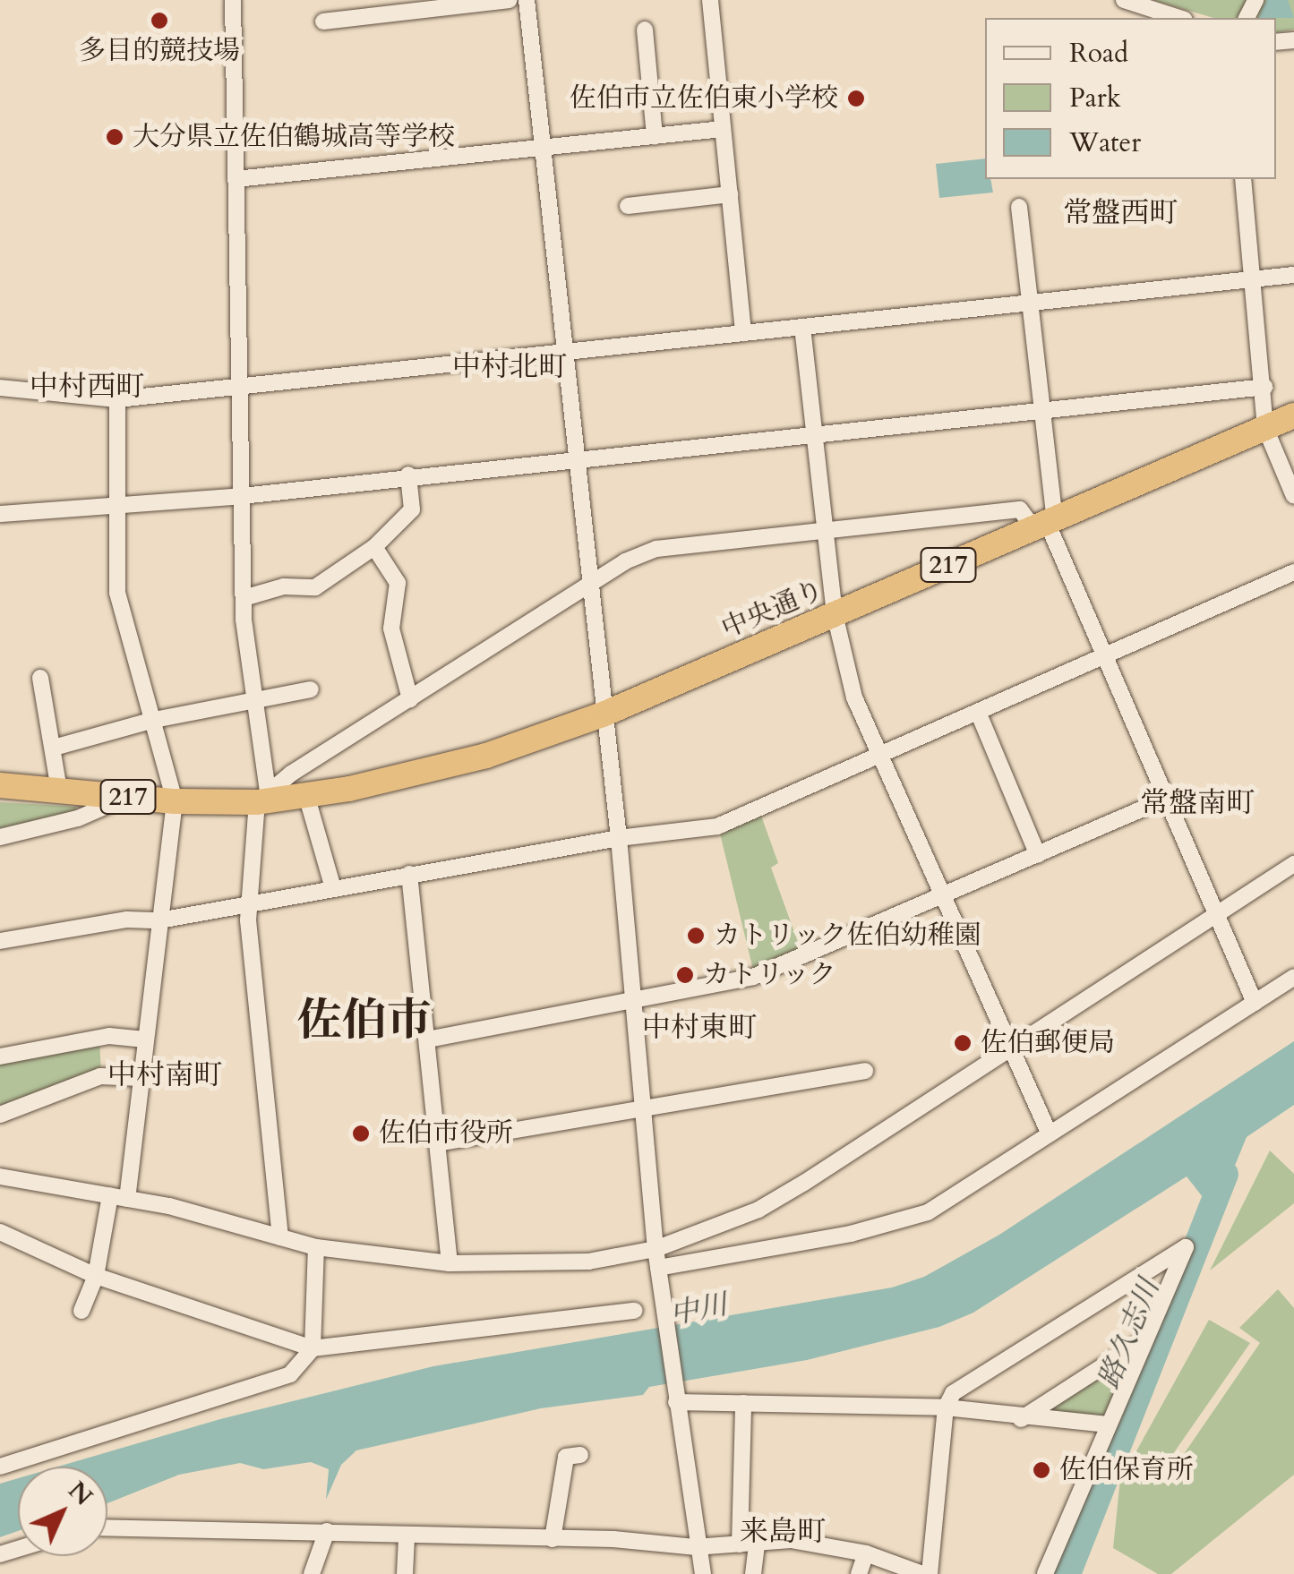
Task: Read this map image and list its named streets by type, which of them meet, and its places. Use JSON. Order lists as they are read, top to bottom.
{
  "streets": {
    "highway": ["217", "中央通り"]
  },
  "crossings": [
    ["217", "中央通り"]
  ],
  "districts": [
    "常盤西町",
    "中村北町",
    "中村西町",
    "常盤南町",
    "佐伯市",
    "中村東町",
    "中村南町",
    "来島町"
  ],
  "water": ["中川", "路久志川"],
  "places": [
    "多目的競技場",
    "佐伯市立佐伯東小学校",
    "大分県立佐伯鶴城高等学校",
    "カトリック佐伯幼稚園",
    "カトリック",
    "佐伯郵便局",
    "佐伯市役所",
    "佐伯保育所"
  ],
  "legend": ["Road", "Park", "Water"],
  "north": "top right"
}
